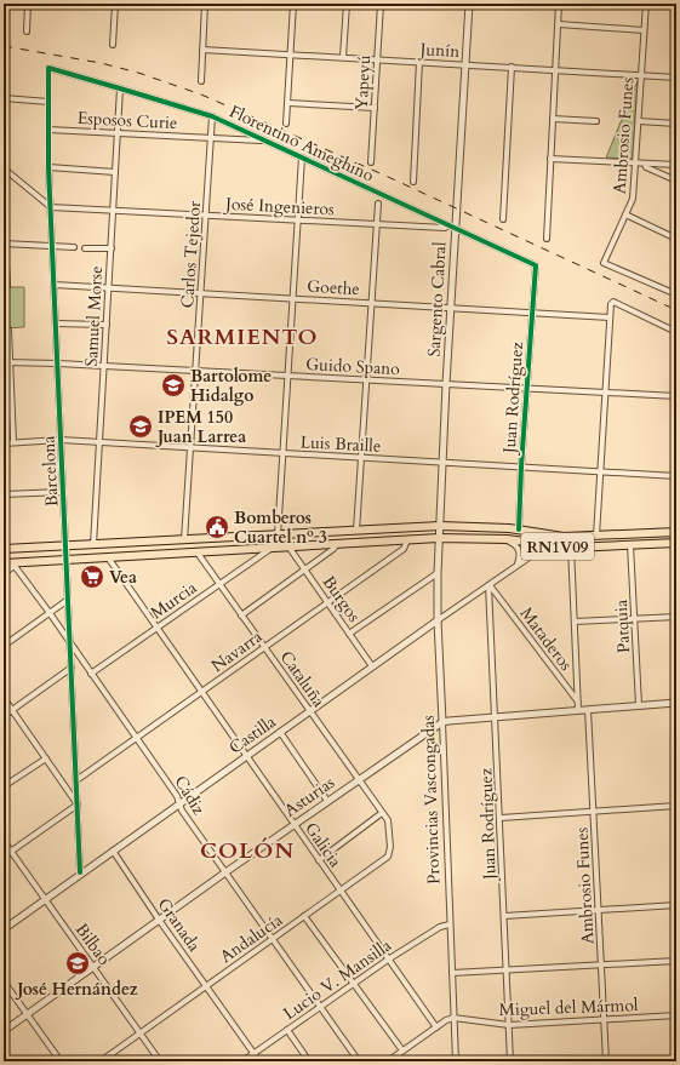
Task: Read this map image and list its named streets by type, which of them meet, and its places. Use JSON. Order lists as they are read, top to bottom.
{
  "streets": {
    "main road": ["RN1V09"],
    "street": [
      "Junín",
      "Yapeyú",
      "Esposos Curie",
      "Ambrosio Funes",
      "Florentino Ameghino",
      "José Ingenieros",
      "Carlos Tejedor",
      "Goethe",
      "Sargento Cabral",
      "Samuel Morse",
      "Guido Spano",
      "Juan Rodríguez",
      "Luis Braille",
      "Barcelona",
      "Burgos",
      "Murcia",
      "Patquia",
      "Mataderos",
      "Navarra",
      "Cataluña",
      "Castilla",
      "Cádiz",
      "Asturias",
      "Provincias Vascongadas",
      "Galicia",
      "Granada",
      "Andalucía",
      "Bilbao",
      "Lucio V. Mansilla",
      "Miguel del Mármol"
    ]
  },
  "crossings": [
    ["Junín", "Yapeyú"],
    ["Junín", "Ambrosio Funes"],
    ["Junín", "Sargento Cabral"],
    ["Esposos Curie", "Florentino Ameghino"],
    ["Esposos Curie", "Carlos Tejedor"],
    ["Esposos Curie", "Samuel Morse"],
    ["Esposos Curie", "Barcelona"],
    ["Ambrosio Funes", "Asturias"],
    ["Ambrosio Funes", "Miguel del Mármol"],
    ["Florentino Ameghino", "José Ingenieros"],
    ["Florentino Ameghino", "Carlos Tejedor"],
    ["Florentino Ameghino", "Sargento Cabral"],
    ["Florentino Ameghino", "Samuel Morse"],
    ["Florentino Ameghino", "Juan Rodríguez"],
    ["Florentino Ameghino", "Barcelona"],
    ["José Ingenieros", "Carlos Tejedor"],
    ["José Ingenieros", "Sargento Cabral"],
    ["José Ingenieros", "Samuel Morse"],
    ["José Ingenieros", "Barcelona"],
    ["Carlos Tejedor", "Goethe"],
    ["Carlos Tejedor", "Guido Spano"],
    ["Carlos Tejedor", "Luis Braille"],
    ["Carlos Tejedor", "RN1V09"],
    ["Goethe", "Sargento Cabral"],
    ["Goethe", "Samuel Morse"],
    ["Goethe", "Juan Rodríguez"],
    ["Goethe", "Barcelona"],
    ["Sargento Cabral", "Guido Spano"],
    ["Sargento Cabral", "Luis Braille"],
    ["Sargento Cabral", "RN1V09"],
    ["Sargento Cabral", "Provincias Vascongadas"],
    ["Samuel Morse", "Guido Spano"],
    ["Samuel Morse", "Luis Braille"],
    ["Samuel Morse", "RN1V09"],
    ["Guido Spano", "Juan Rodríguez"],
    ["Guido Spano", "Barcelona"],
    ["Juan Rodríguez", "Luis Braille"],
    ["Juan Rodríguez", "RN1V09"],
    ["Juan Rodríguez", "Mataderos"],
    ["Juan Rodríguez", "Castilla"],
    ["Juan Rodríguez", "Asturias"],
    ["Juan Rodríguez", "Miguel del Mármol"],
    ["Luis Braille", "Barcelona"],
    ["Barcelona", "RN1V09"],
    ["Barcelona", "Navarra"],
    ["Barcelona", "Castilla"],
    ["Barcelona", "Cádiz"],
    ["RN1V09", "Burgos"],
    ["RN1V09", "Murcia"],
    ["RN1V09", "Patquia"],
    ["RN1V09", "Navarra"],
    ["RN1V09", "Cataluña"],
    ["RN1V09", "Castilla"],
    ["RN1V09", "Cádiz"],
    ["RN1V09", "Provincias Vascongadas"],
    ["RN1V09", "Galicia"],
    ["Burgos", "Navarra"],
    ["Burgos", "Castilla"],
    ["Murcia", "Cataluña"],
    ["Murcia", "Cádiz"],
    ["Murcia", "Galicia"],
    ["Patquia", "Asturias"],
    ["Mataderos", "Castilla"],
    ["Mataderos", "Asturias"],
    ["Navarra", "Cataluña"],
    ["Navarra", "Cádiz"],
    ["Navarra", "Galicia"],
    ["Cataluña", "Castilla"],
    ["Cataluña", "Asturias"],
    ["Cataluña", "Andalucía"],
    ["Castilla", "Cádiz"],
    ["Castilla", "Provincias Vascongadas"],
    ["Castilla", "Galicia"],
    ["Castilla", "Granada"],
    ["Castilla", "Bilbao"],
    ["Cádiz", "Asturias"],
    ["Cádiz", "Andalucía"],
    ["Cádiz", "Lucio V. Mansilla"],
    ["Asturias", "Provincias Vascongadas"],
    ["Asturias", "Galicia"],
    ["Asturias", "Granada"],
    ["Asturias", "Bilbao"],
    ["Provincias Vascongadas", "Lucio V. Mansilla"],
    ["Provincias Vascongadas", "Miguel del Mármol"],
    ["Galicia", "Andalucía"],
    ["Galicia", "Lucio V. Mansilla"],
    ["Granada", "Andalucía"],
    ["Granada", "Lucio V. Mansilla"],
    ["Andalucía", "Bilbao"]
  ],
  "districts": ["SARMIENTO", "COLÓN"],
  "places": {
    "school or university": ["Bartolome Hidalgo", "IPEM 150 Juan Larrea", "José Hernández"],
    "public building": ["Bomberos Cuartel nº 3"],
    "supermarket": ["Vea"]
  }
}
